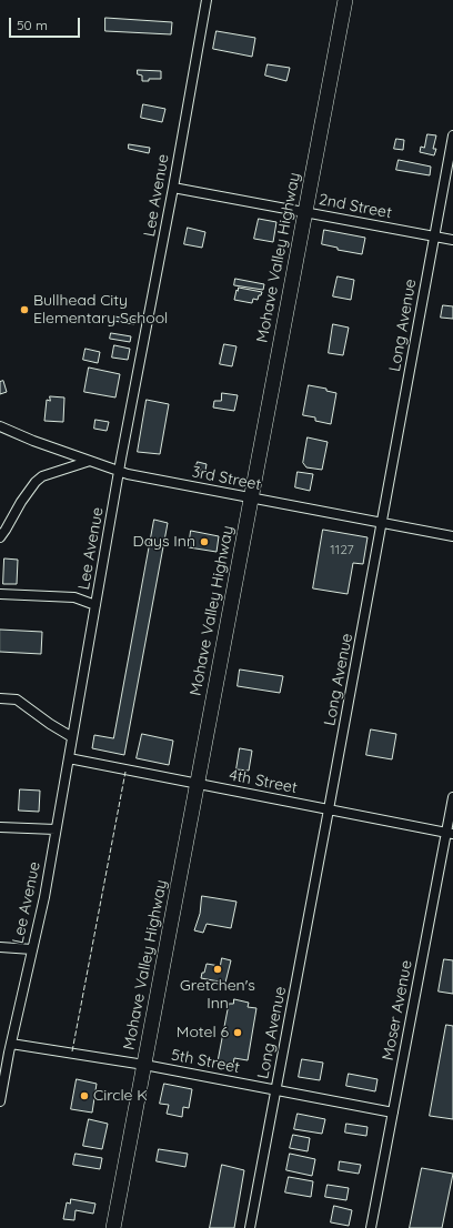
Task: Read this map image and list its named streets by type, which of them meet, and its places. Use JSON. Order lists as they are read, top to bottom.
{
  "streets": {
    "highway": ["Mohave Valley Highway"],
    "street": [
      "Lee Avenue",
      "2nd Street",
      "Long Avenue",
      "3rd Street",
      "4th Street",
      "Moser Avenue",
      "5th Street"
    ]
  },
  "crossings": [
    ["Lee Avenue", "2nd Street"],
    ["Lee Avenue", "3rd Street"],
    ["Lee Avenue", "4th Street"],
    ["Lee Avenue", "5th Street"],
    ["2nd Street", "Mohave Valley Highway"],
    ["2nd Street", "Long Avenue"],
    ["Mohave Valley Highway", "3rd Street"],
    ["Mohave Valley Highway", "4th Street"],
    ["Mohave Valley Highway", "5th Street"],
    ["Long Avenue", "3rd Street"],
    ["Long Avenue", "4th Street"],
    ["Long Avenue", "5th Street"],
    ["4th Street", "Moser Avenue"],
    ["Moser Avenue", "5th Street"]
  ],
  "places": [
    "Bullhead City Elementary School",
    "Days Inn",
    "Gretchen's Inn",
    "Motel 6",
    "Circle K"
  ],
  "house_numbers": ["1127"],
  "scale_bar": "50 m"
}
